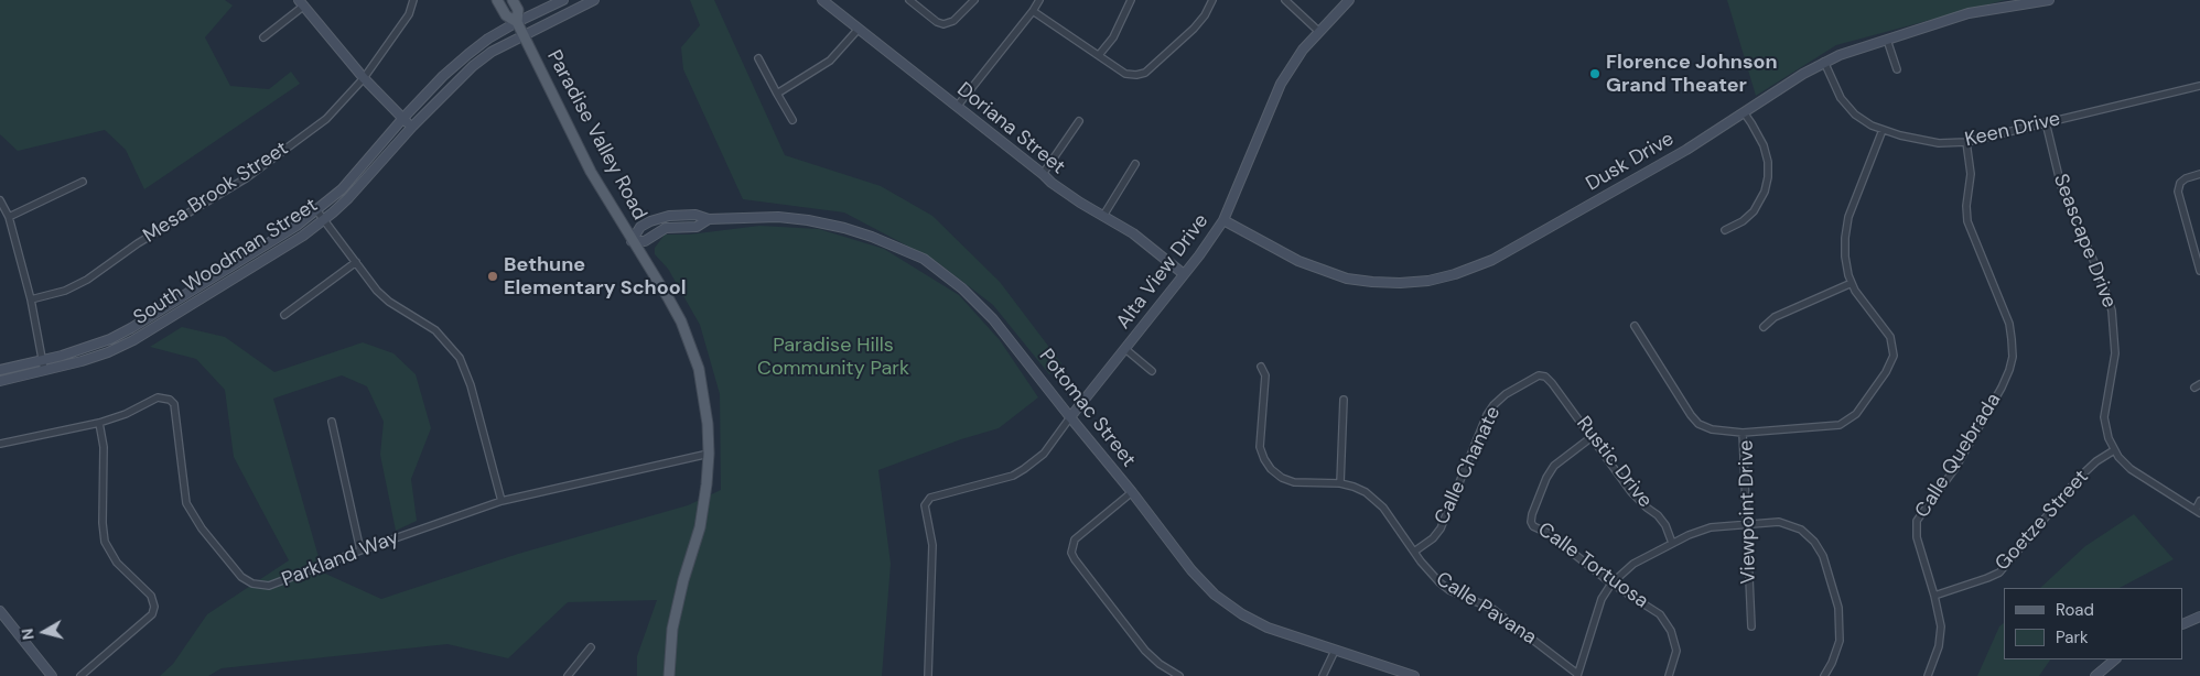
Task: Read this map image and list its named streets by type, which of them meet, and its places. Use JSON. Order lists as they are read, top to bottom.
{
  "streets": {
    "main road": ["Paradise Valley Road"],
    "street": [
      "Doriana Street",
      "Keen Drive",
      "Dusk Drive",
      "Mesa Brook Street",
      "Seascape Drive",
      "South Woodman Street",
      "Alta View Drive",
      "Potomac Street",
      "Calle Quebrada",
      "Rustic Drive",
      "Calle Chanate",
      "Viewpoint Drive",
      "Goetze Street",
      "Parkland Way",
      "Calle Tortuosa",
      "Calle Pavana"
    ]
  },
  "crossings": [
    ["Doriana Street", "Alta View Drive"],
    ["Keen Drive", "Dusk Drive"],
    ["Keen Drive", "Seascape Drive"],
    ["Keen Drive", "Calle Quebrada"],
    ["Keen Drive", "Viewpoint Drive"],
    ["Paradise Valley Road", "South Woodman Street"],
    ["Paradise Valley Road", "Potomac Street"],
    ["Paradise Valley Road", "Parkland Way"],
    ["Dusk Drive", "Alta View Drive"],
    ["Seascape Drive", "Goetze Street"],
    ["Alta View Drive", "Potomac Street"],
    ["Calle Quebrada", "Goetze Street"],
    ["Rustic Drive", "Calle Chanate"],
    ["Rustic Drive", "Calle Tortuosa"],
    ["Calle Chanate", "Calle Pavana"]
  ],
  "parks": ["Paradise Hills Community Park"],
  "places": ["Florence Johnson Grand Theater", "Bethune Elementary School"],
  "legend": ["Road", "Park"],
  "north": "left"
}
